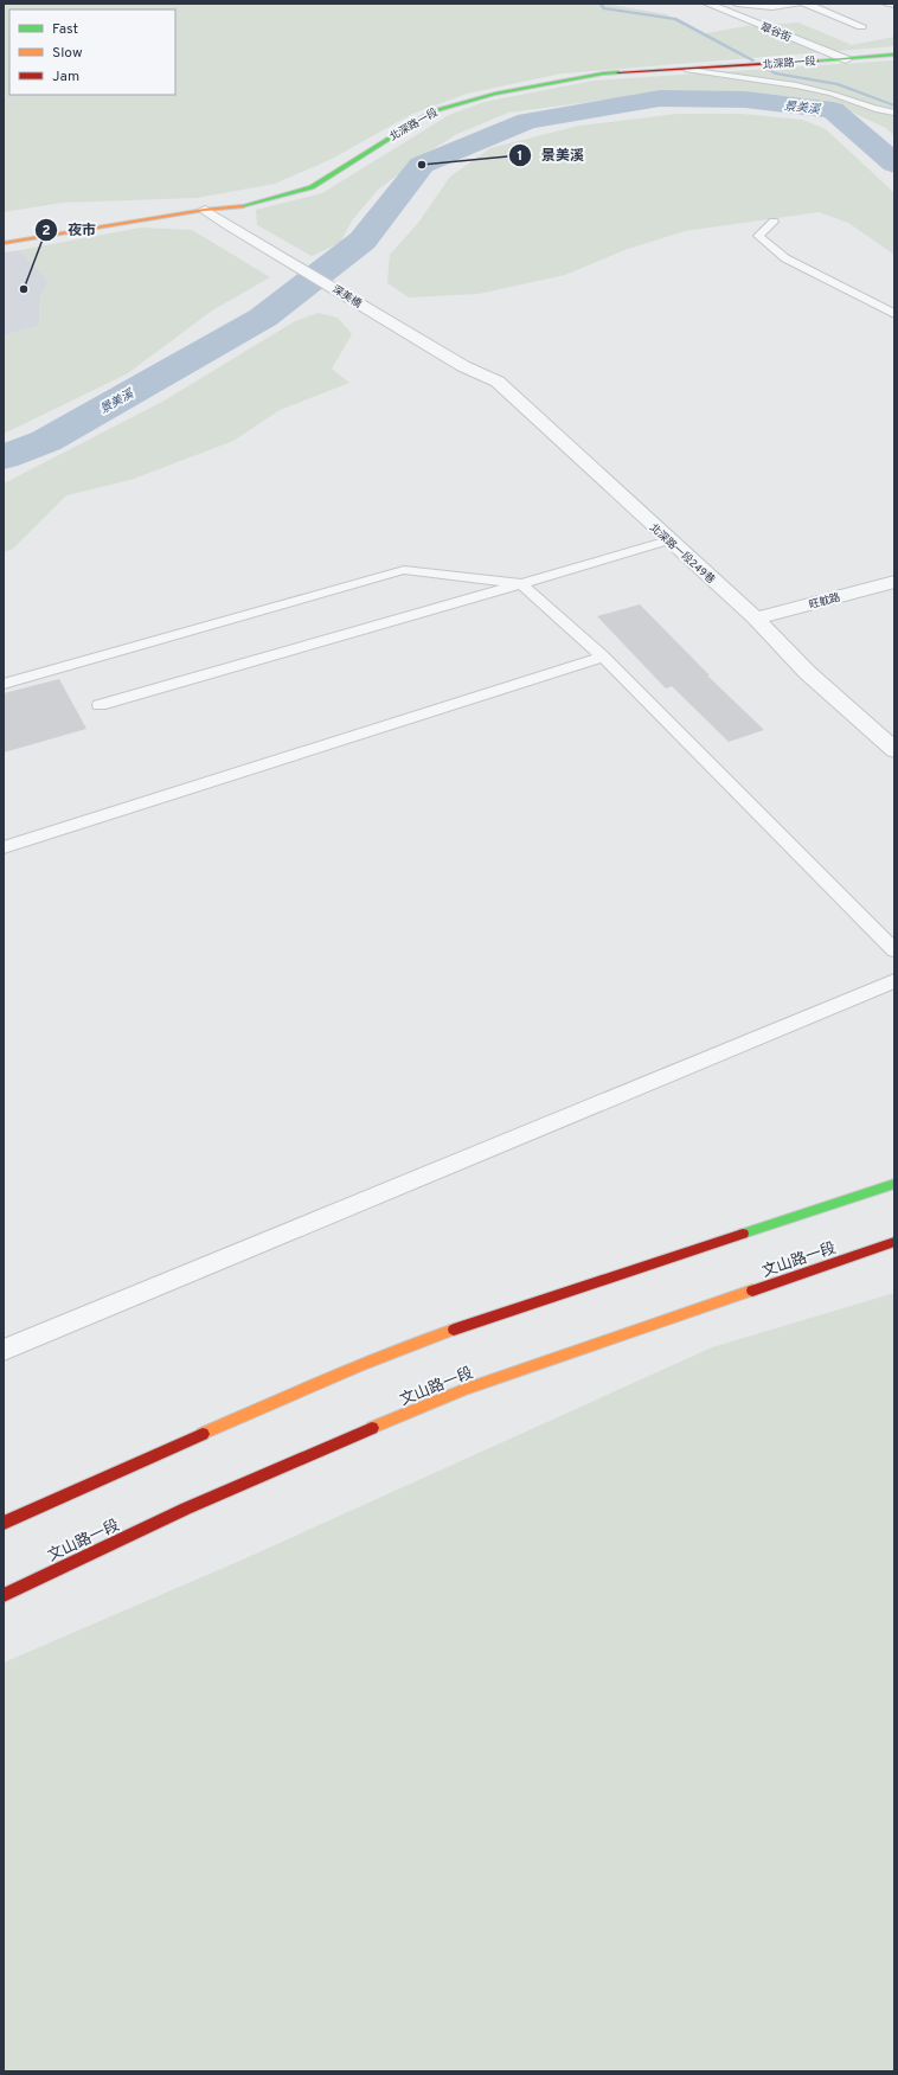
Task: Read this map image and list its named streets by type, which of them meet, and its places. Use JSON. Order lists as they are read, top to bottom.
{
  "streets": {
    "main road": ["北深路一段", "文山路一段"],
    "street": [
      "翠谷街",
      "深美橋",
      "北深路一段249巷",
      "旺躭路"
    ]
  },
  "crossings": [
    ["翠谷街", "北深路一段"],
    ["北深路一段", "深美橋"],
    ["深美橋", "北深路一段249巷"],
    ["北深路一段249巷", "旺躭路"]
  ],
  "water": ["景美溪"],
  "places": ["景美溪", "夜市"],
  "legend": ["Fast", "Slow", "Jam"]
}
